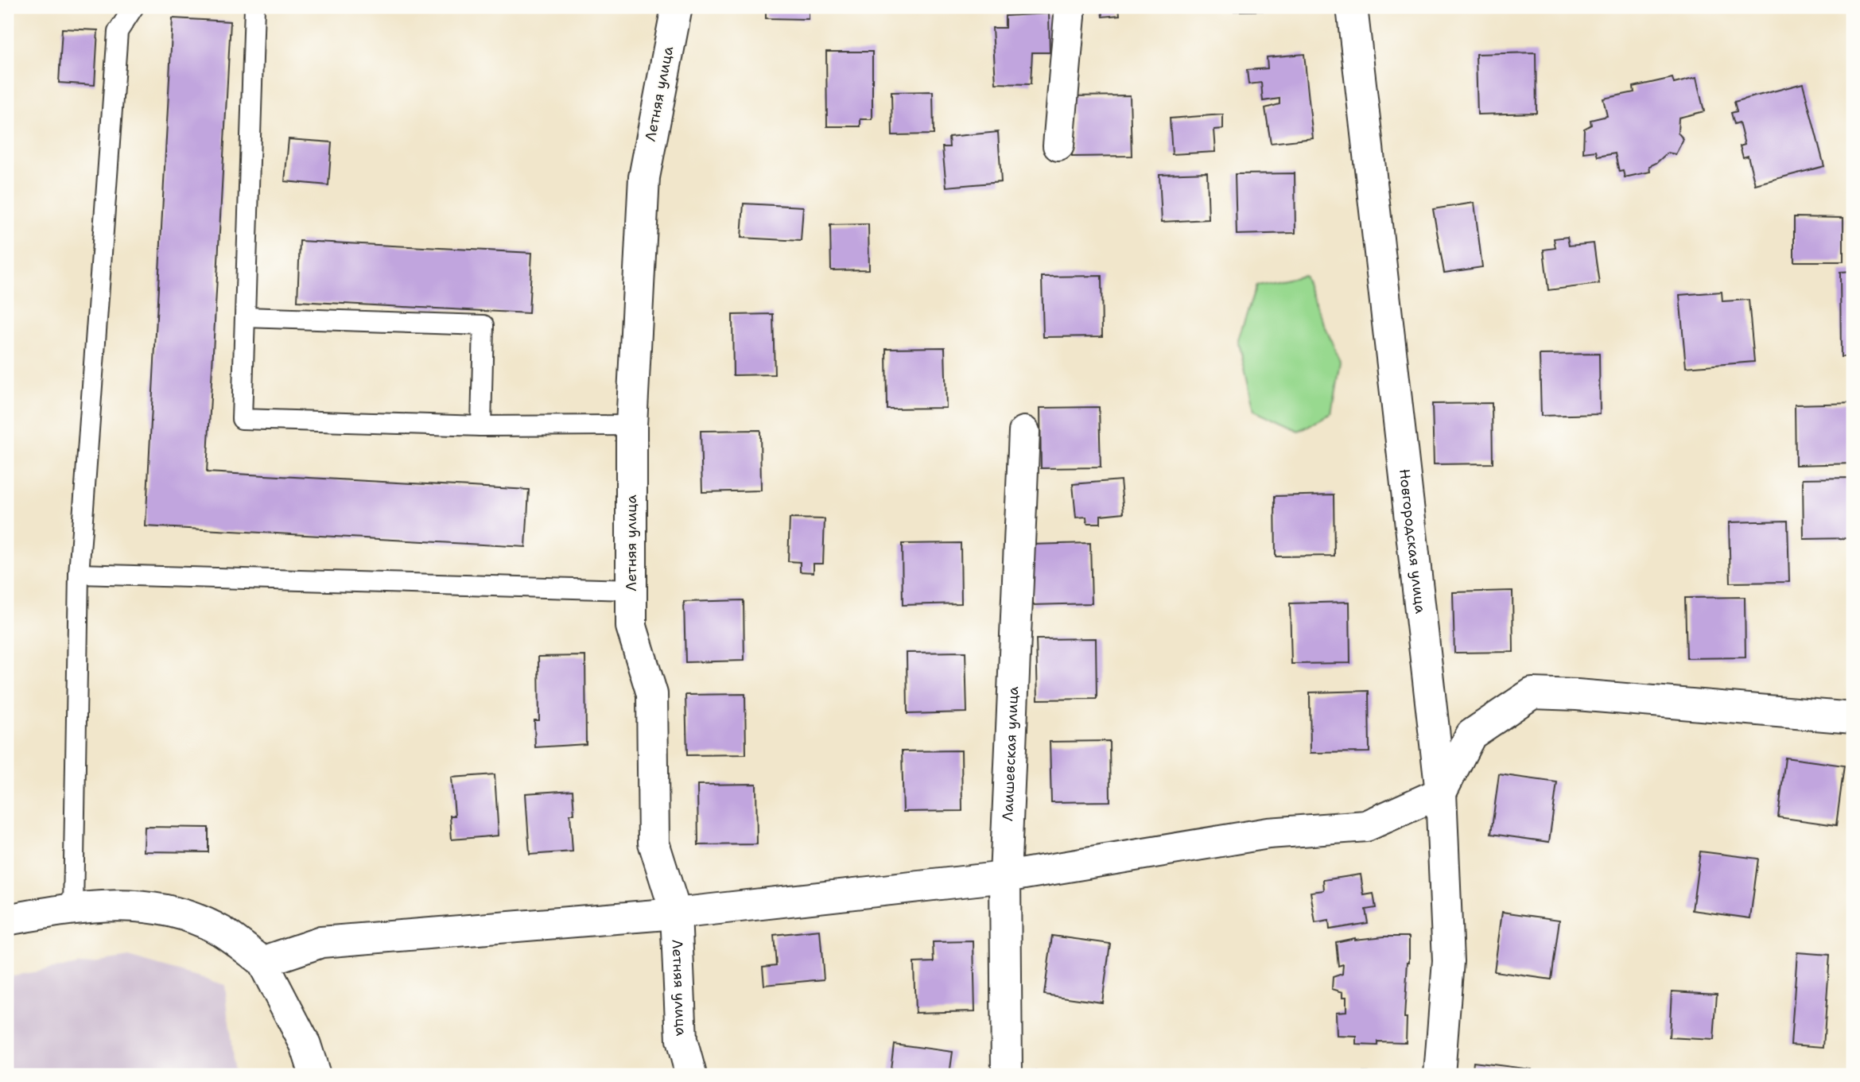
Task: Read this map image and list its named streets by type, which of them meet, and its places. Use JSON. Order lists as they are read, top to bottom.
{
  "streets": {
    "street": ["Летняя улица", "Новгородская улица", "Лаишевская улица"]
  }
}
